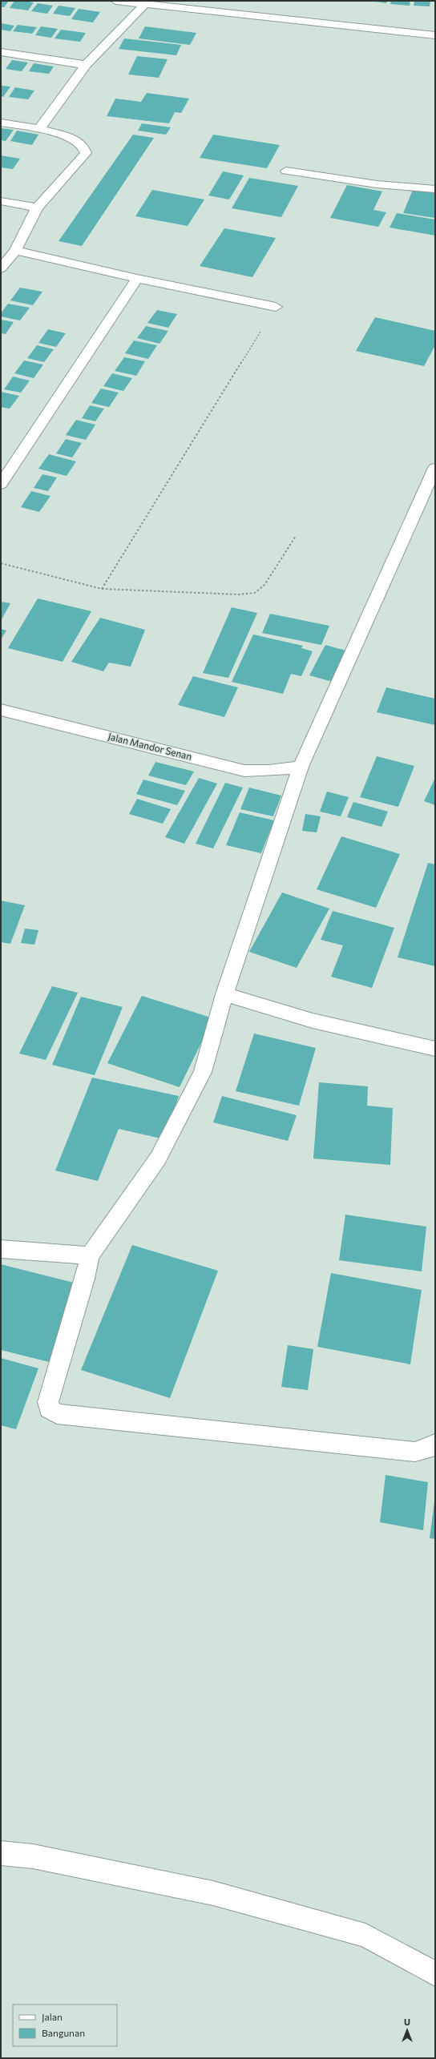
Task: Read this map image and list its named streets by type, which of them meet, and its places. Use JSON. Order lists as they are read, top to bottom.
{
  "streets": {
    "street": ["Jalan Mandor Senan"]
  },
  "legend": ["Jalan", "Bangunan"],
  "north": "top"
}
